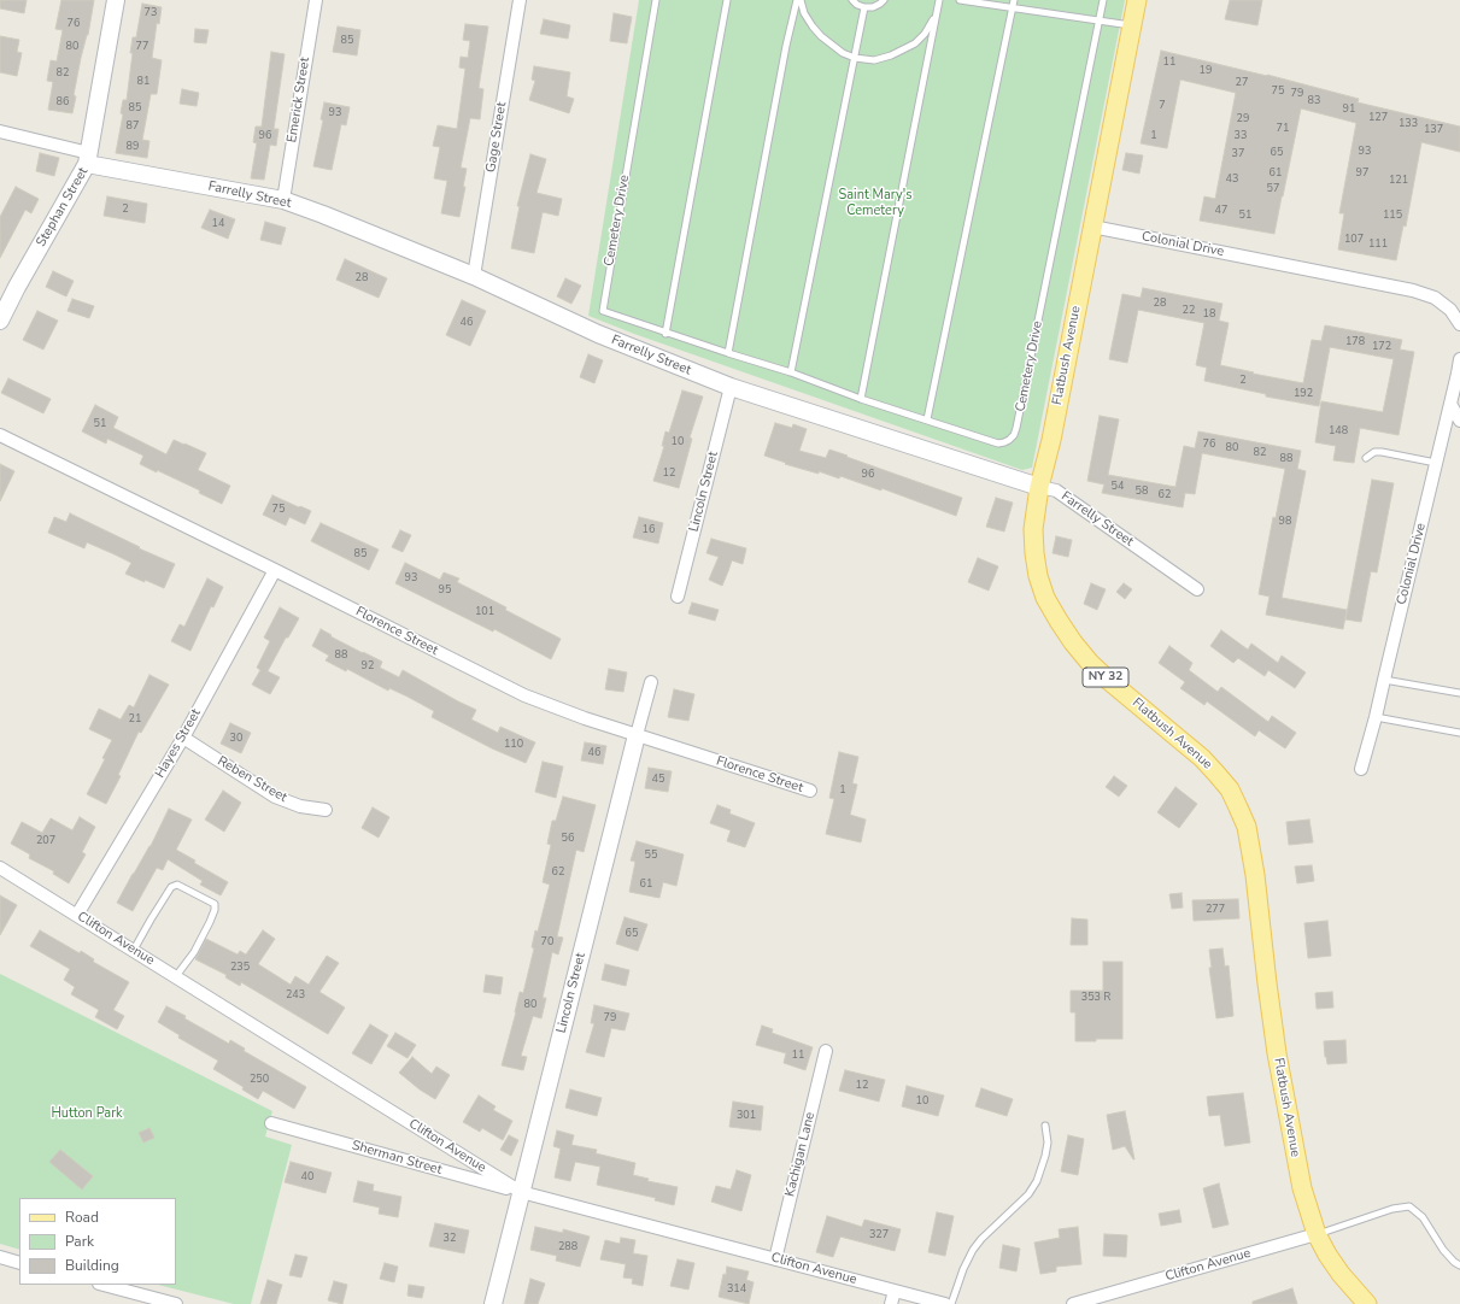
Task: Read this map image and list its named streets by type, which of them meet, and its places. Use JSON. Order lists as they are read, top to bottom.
{
  "streets": {
    "main road": ["Flatbush Avenue", "NY 32"],
    "street": [
      "Emerick Street",
      "Gage Street",
      "Farrelly Street",
      "Stephan Street",
      "Colonial Drive",
      "Lincoln Street",
      "Florence Street",
      "Hayes Street",
      "Reben Street",
      "Clifton Avenue",
      "Kachigan Lane",
      "Sherman Street"
    ],
    "lane": ["Cemetery Drive"]
  },
  "crossings": [
    ["Emerick Street", "Farrelly Street"],
    ["Gage Street", "Farrelly Street"],
    ["Farrelly Street", "Stephan Street"],
    ["Farrelly Street", "Flatbush Avenue"],
    ["Farrelly Street", "Lincoln Street"],
    ["Colonial Drive", "Flatbush Avenue"],
    ["Flatbush Avenue", "Clifton Avenue"],
    ["Lincoln Street", "Florence Street"],
    ["Lincoln Street", "Clifton Avenue"],
    ["Lincoln Street", "Sherman Street"],
    ["Florence Street", "Hayes Street"],
    ["Hayes Street", "Reben Street"],
    ["Hayes Street", "Clifton Avenue"],
    ["Clifton Avenue", "Kachigan Lane"],
    ["Clifton Avenue", "Sherman Street"]
  ],
  "parks": ["Saint Mary's Cemetery", "Hutton Park"],
  "house_numbers": [
    "73",
    "76",
    "85",
    "80",
    "77",
    "11",
    "19",
    "82",
    "81",
    "27",
    "75",
    "79",
    "83",
    "86",
    "7",
    "85",
    "91",
    "93",
    "127",
    "29",
    "133",
    "87",
    "71",
    "137",
    "96",
    "1",
    "33",
    "89",
    "93",
    "65",
    "37",
    "61",
    "97",
    "43",
    "121",
    "57",
    "2",
    "47",
    "51",
    "115",
    "14",
    "107",
    "111",
    "28",
    "28",
    "22",
    "18",
    "46",
    "178",
    "172",
    "2",
    "192",
    "51",
    "148",
    "10",
    "76",
    "80",
    "82",
    "88",
    "12",
    "96",
    "54",
    "58",
    "62",
    "75",
    "98",
    "16",
    "85",
    "93",
    "95",
    "101",
    "88",
    "92",
    "21",
    "30",
    "110",
    "46",
    "45",
    "1",
    "56",
    "207",
    "55",
    "62",
    "61",
    "277",
    "65",
    "70",
    "235",
    "243",
    "353 R",
    "80",
    "79",
    "11",
    "250",
    "12",
    "10",
    "301",
    "40",
    "327",
    "32",
    "288",
    "314"
  ],
  "legend": ["Road", "Park", "Building"]
}
